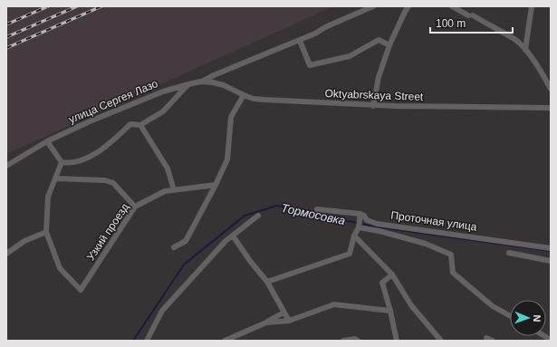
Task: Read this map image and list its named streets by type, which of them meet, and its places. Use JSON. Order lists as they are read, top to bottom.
{
  "streets": {
    "street": [
      "Oktyabrskaya Street",
      "улица Сергея Лазо",
      "Проточная улица",
      "Узкий проезд"
    ]
  },
  "crossings": [
    ["Oktyabrskaya Street", "улица Сергея Лазо"]
  ],
  "water": ["Тормосовка"],
  "scale_bar": "100 m",
  "north": "right"
}
